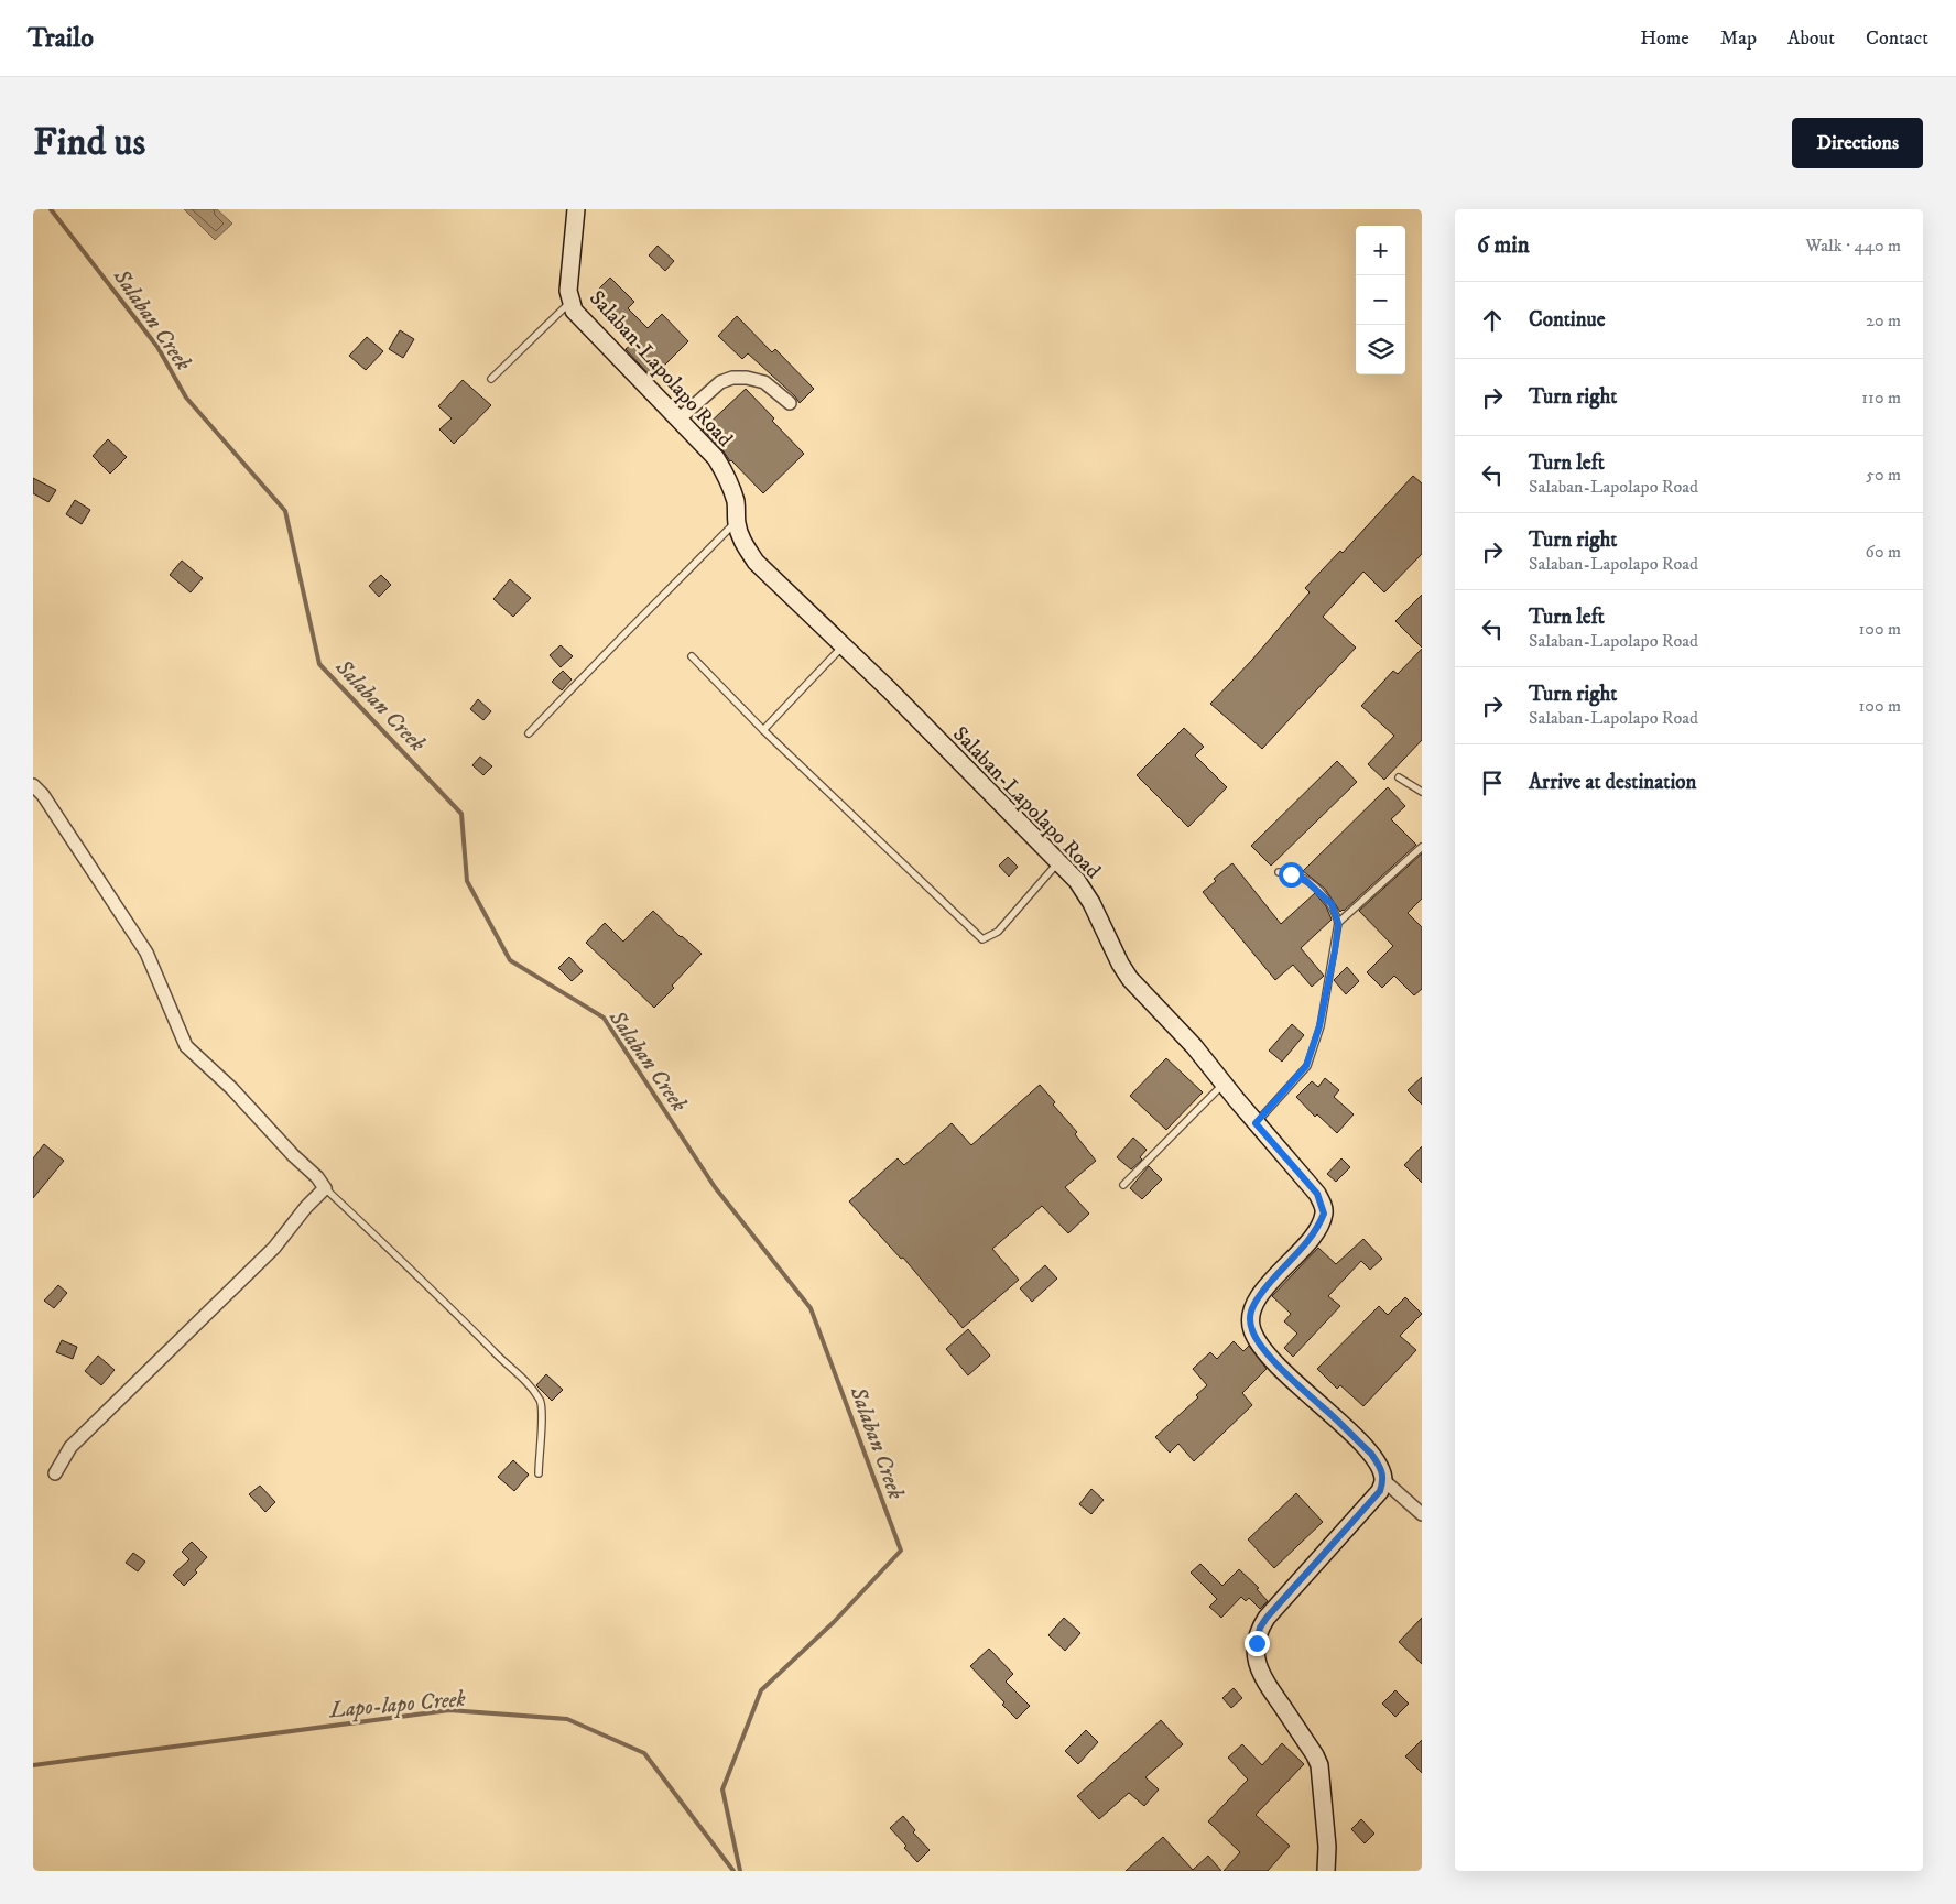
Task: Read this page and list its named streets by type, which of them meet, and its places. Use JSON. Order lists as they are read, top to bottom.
{
  "streets": {
    "street": ["Salaban-Lapolapo Road"]
  },
  "water": ["Salaban Creek", "Lapo-lapo Creek"],
  "page": {
    "header": "Trailo",
    "nav": [
      "Home",
      "Map",
      "About",
      "Contact"
    ],
    "buttons": "Directions",
    "title": "Find us",
    "heading": ["6 min", "Walk · 440 m"],
    "map_buttons": ["+", "−"],
    "list": [
      ["Continue", "20 m"],
      ["Turn right", "110 m"],
      ["Turn left", "Salaban-Lapolapo Road", "50 m"],
      ["Turn right", "Salaban-Lapolapo Road", "60 m"],
      ["Turn left", "Salaban-Lapolapo Road", "100 m"],
      ["Turn right", "Salaban-Lapolapo Road", "100 m"],
      "Arrive at destination"
    ]
  }
}
